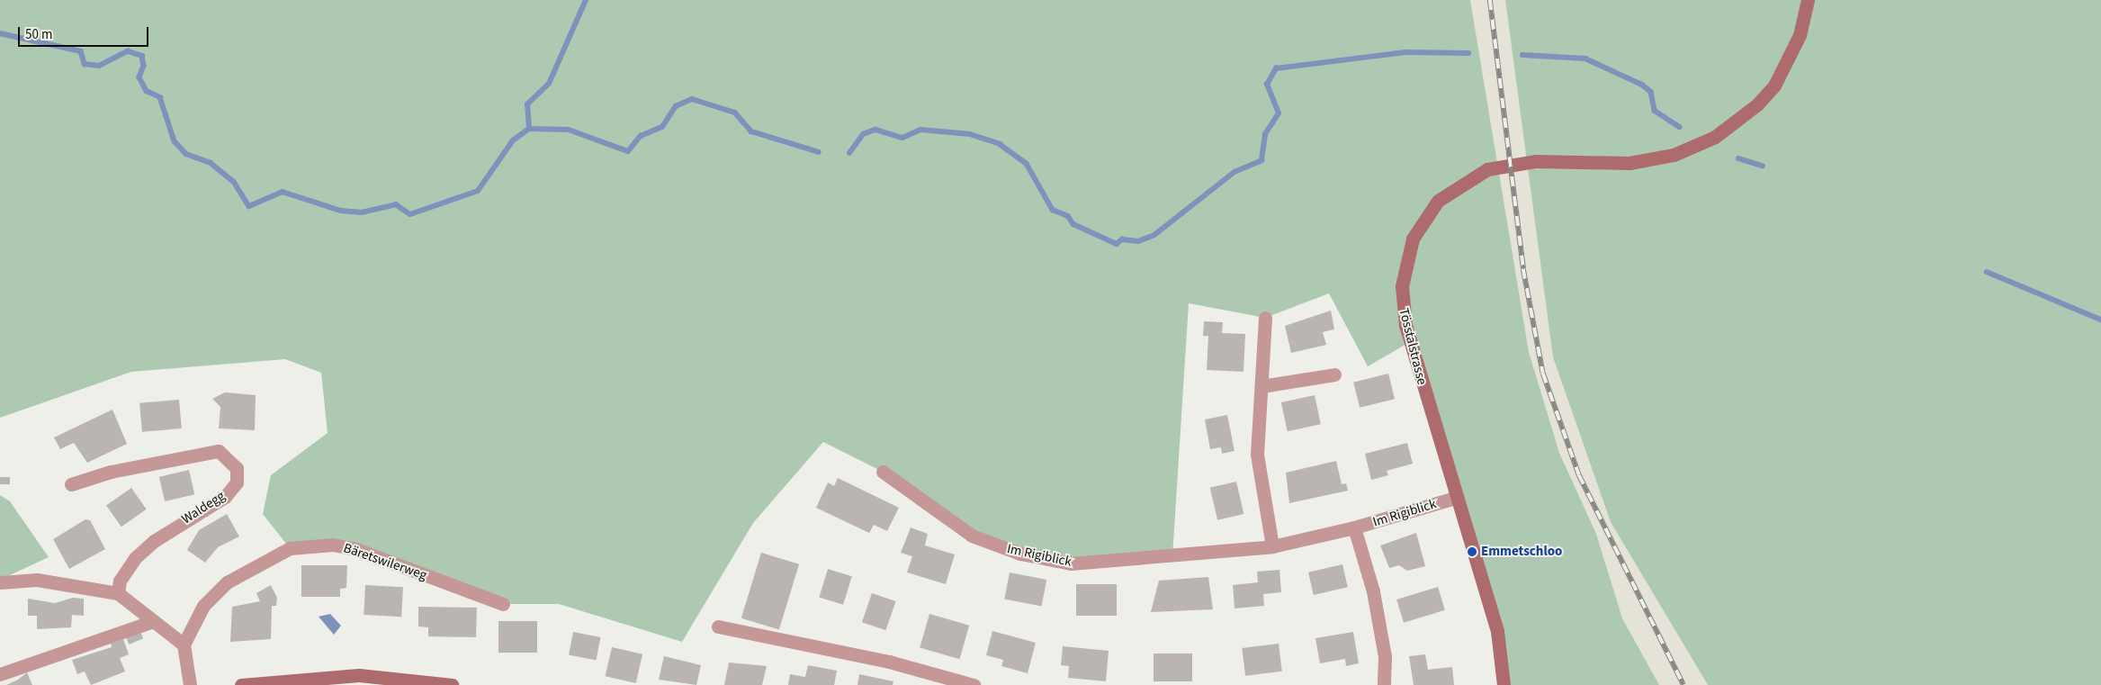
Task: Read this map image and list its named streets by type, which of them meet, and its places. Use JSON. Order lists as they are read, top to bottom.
{
  "streets": {
    "main road": ["Tösstalstrasse"],
    "street": ["Waldegg", "Im Rigiblick", "Bäretswilerweg"]
  },
  "crossings": [
    ["Tösstalstrasse", "Im Rigiblick"]
  ],
  "places": ["Emmetschloo"],
  "scale_bar": "50 m"
}
